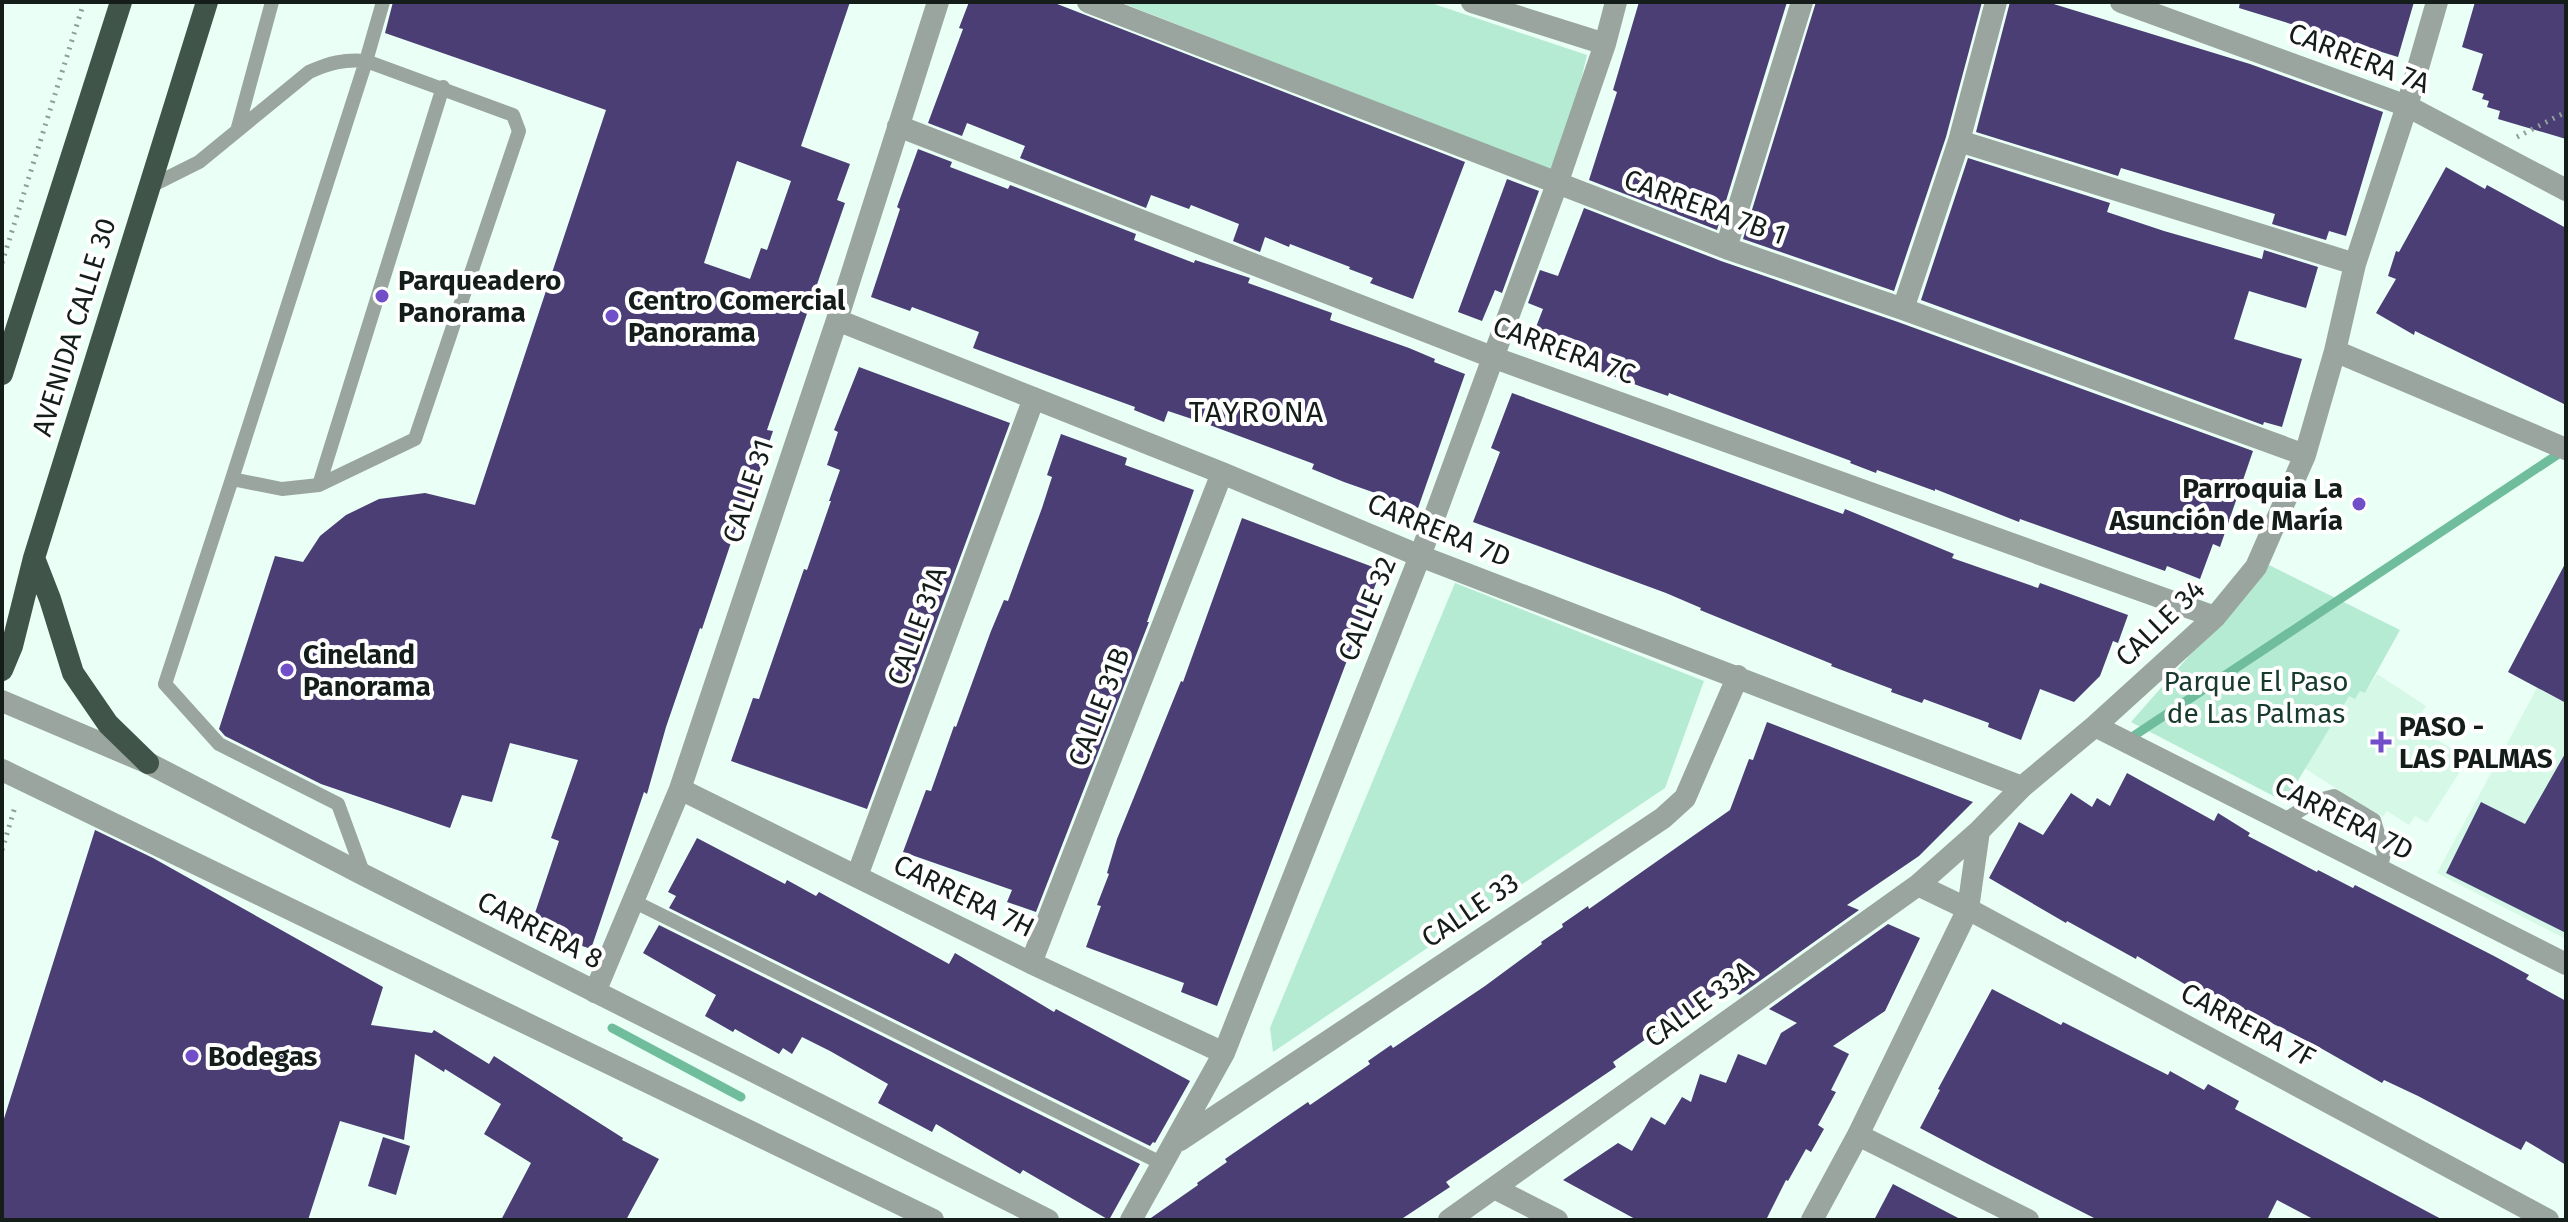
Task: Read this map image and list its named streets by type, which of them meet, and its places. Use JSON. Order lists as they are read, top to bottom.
{
  "streets": {
    "highway": ["AVENIDA CALLE 30"],
    "street": [
      "CARRERA 7A",
      "CARRERA 7B 1",
      "CARRERA 7C",
      "CALLE 31",
      "CARRERA 7D",
      "CALLE 32",
      "CALLE 34",
      "CALLE 31A",
      "CALLE 31B",
      "CARRERA 7H",
      "CALLE 33",
      "CARRERA 8",
      "CALLE 33A",
      "CARRERA 7F"
    ]
  },
  "crossings": [
    ["CARRERA 7A", "CALLE 34"],
    ["CARRERA 7B 1", "CALLE 32"],
    ["CARRERA 7B 1", "CALLE 34"],
    ["CARRERA 7C", "CALLE 31"],
    ["CARRERA 7C", "CALLE 32"],
    ["CARRERA 7C", "CALLE 34"],
    ["CALLE 31", "CARRERA 7D"],
    ["CALLE 31", "CARRERA 7H"],
    ["CALLE 31", "CARRERA 8"],
    ["CARRERA 7D", "CALLE 32"],
    ["CARRERA 7D", "CALLE 34"],
    ["CARRERA 7D", "CALLE 31A"],
    ["CARRERA 7D", "CALLE 31B"],
    ["CARRERA 7D", "CALLE 33"],
    ["CALLE 32", "CARRERA 7H"],
    ["CALLE 32", "CALLE 33"],
    ["CALLE 34", "CALLE 33A"],
    ["CALLE 31A", "CARRERA 7H"],
    ["CALLE 31B", "CARRERA 7H"],
    ["CALLE 33A", "CARRERA 7F"]
  ],
  "districts": ["TAYRONA"],
  "parks": ["Parque El Paso de Las Palmas"],
  "places": {
    "other": [
      "Parqueadero Panorama",
      "Centro Comercial Panorama",
      "Parroquia La Asunción de María",
      "Cineland Panorama",
      "Bodegas"
    ],
    "health": ["PASO - LAS PALMAS"]
  }
}
